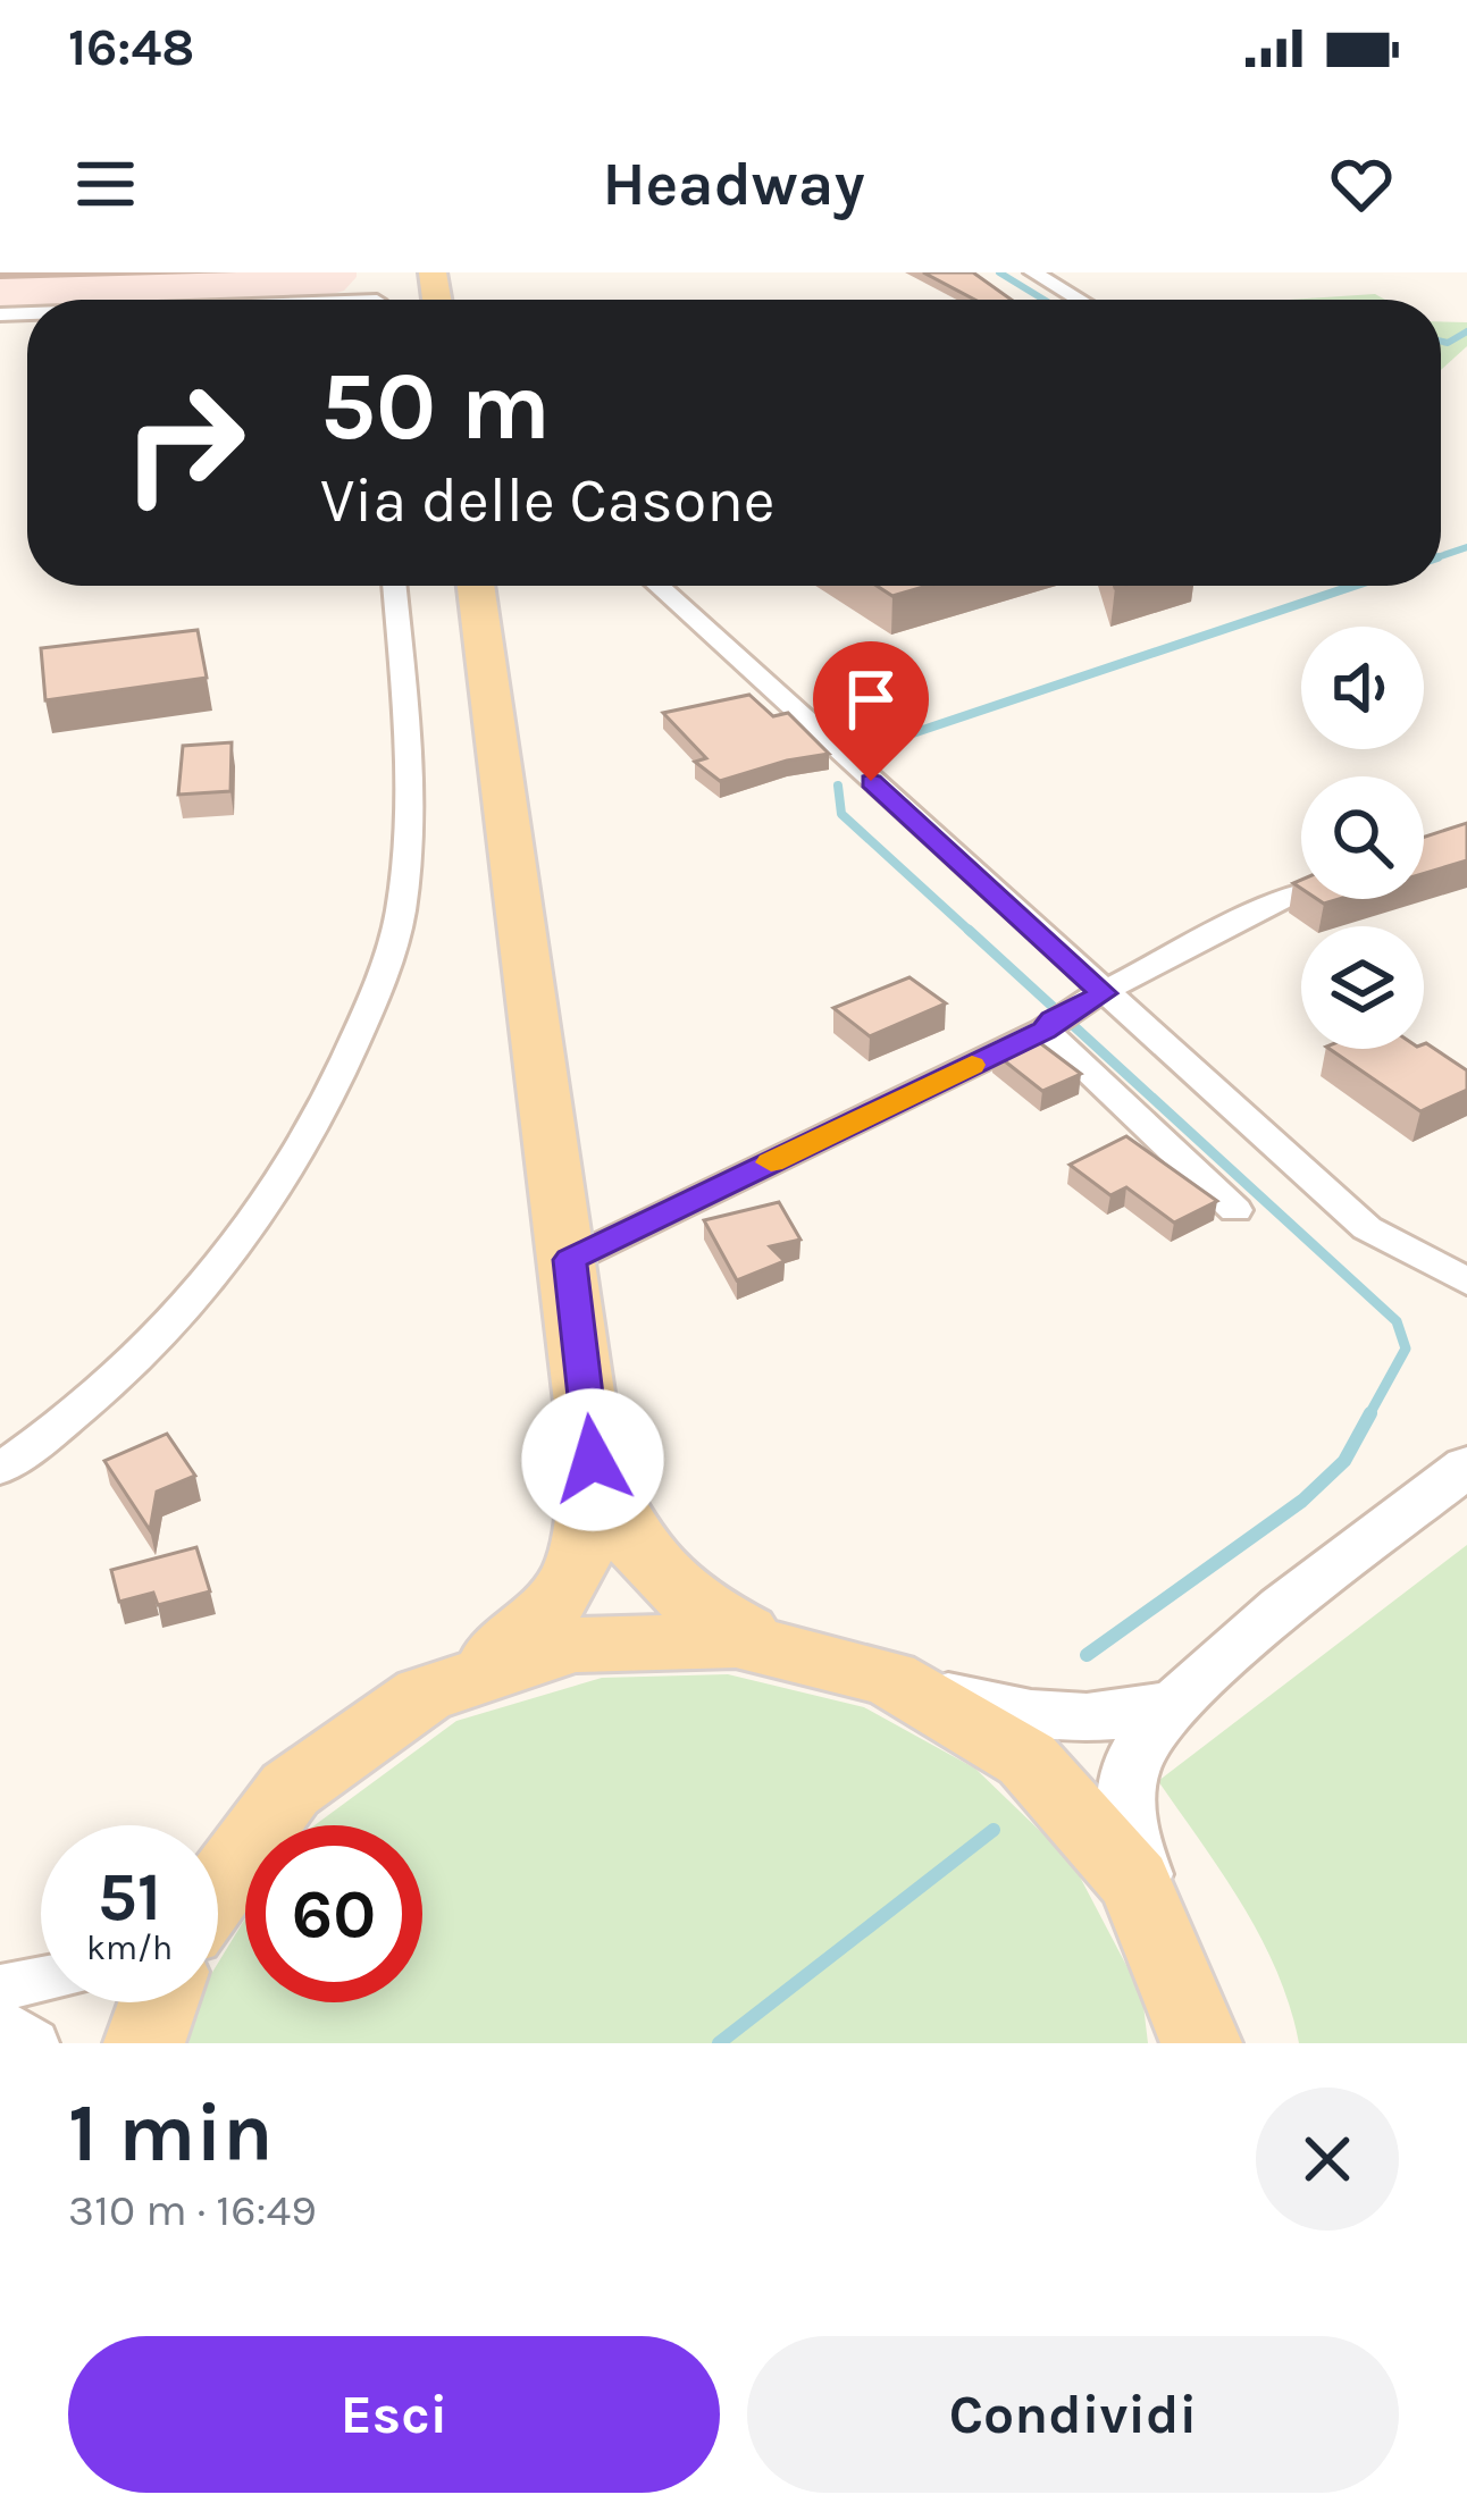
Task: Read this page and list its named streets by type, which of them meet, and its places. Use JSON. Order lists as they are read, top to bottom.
{
  "page": {
    "status": "16:48",
    "header": "Headway",
    "turn": ["50 m", "Via delle Casone"],
    "speed": "51 km/h",
    "limit": "60",
    "heading": ["1 min", "310 m · 16:49"],
    "buttons": ["Esci", "Condividi"]
  }
}
